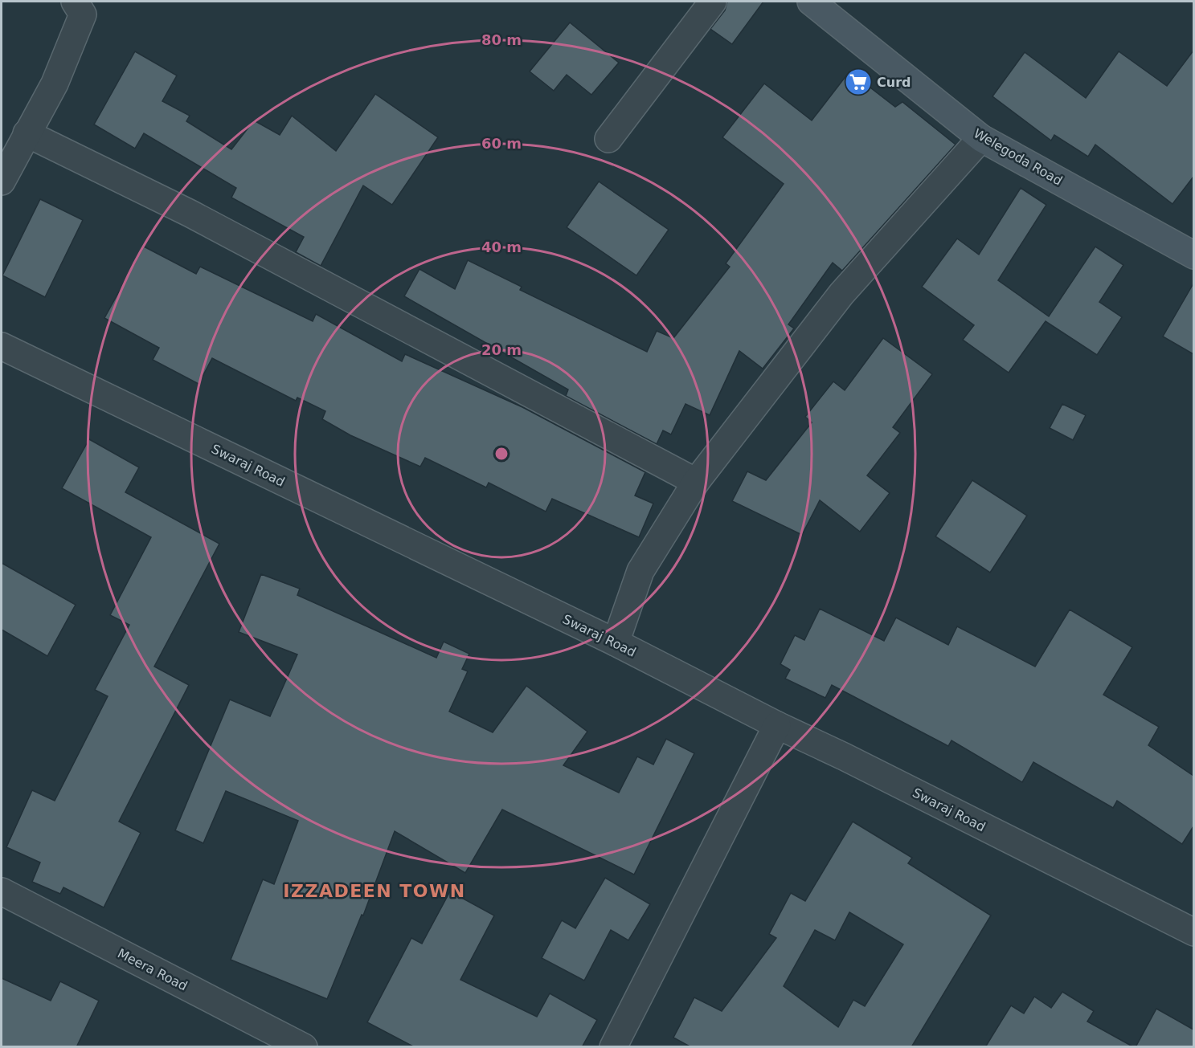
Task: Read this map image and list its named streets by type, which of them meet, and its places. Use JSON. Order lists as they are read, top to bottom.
{
  "streets": {
    "street": ["Welegoda Road", "Swaraj Road", "Meera Road"]
  },
  "districts": ["IZZADEEN TOWN"],
  "places": {
    "supermarket": ["Curd"]
  },
  "rings": [
    "80 m",
    "60 m",
    "40 m",
    "20 m"
  ]
}
